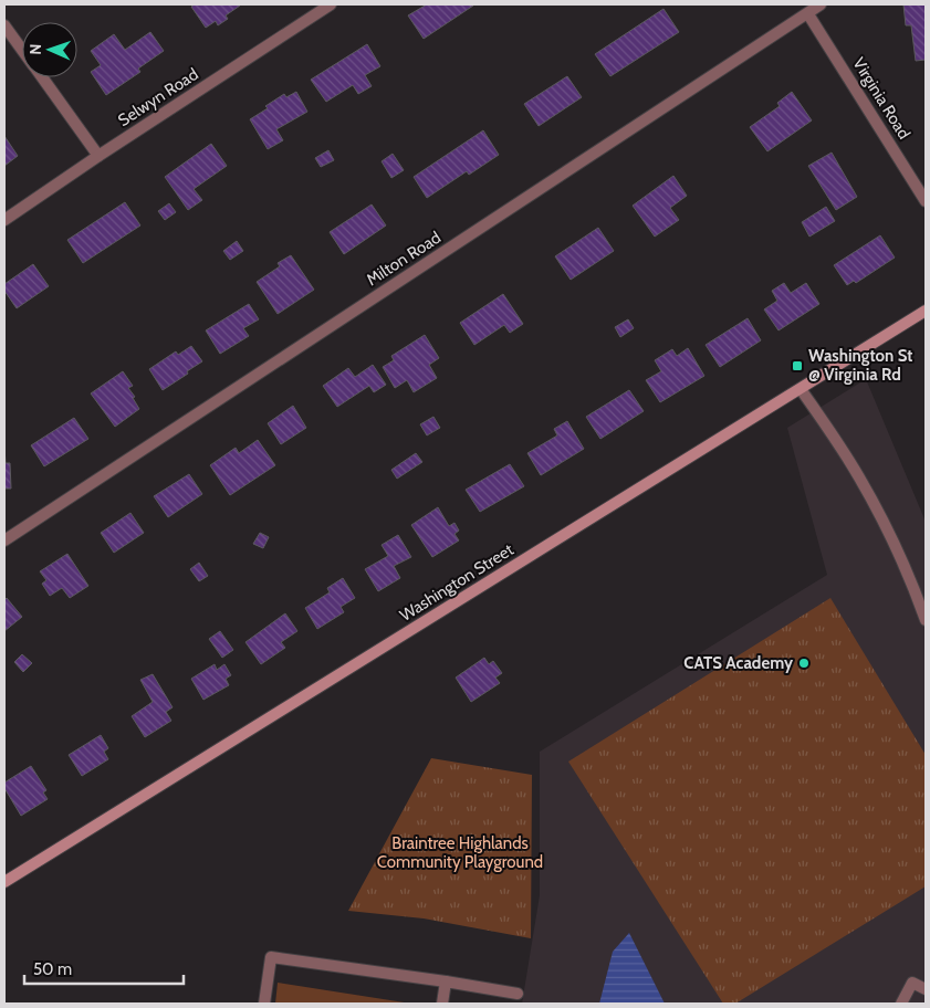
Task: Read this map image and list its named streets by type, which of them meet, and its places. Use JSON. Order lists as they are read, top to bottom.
{
  "streets": {
    "main road": ["Washington Street"],
    "street": ["Selwyn Road", "Virginia Road", "Milton Road"]
  },
  "crossings": [
    ["Virginia Road", "Milton Road"]
  ],
  "parks": ["Braintree Highlands Community Playground"],
  "places": {
    "transit": ["Washington St @ Virginia Rd"],
    "other": ["CATS Academy"]
  },
  "scale_bar": "50 m",
  "north": "left"
}
